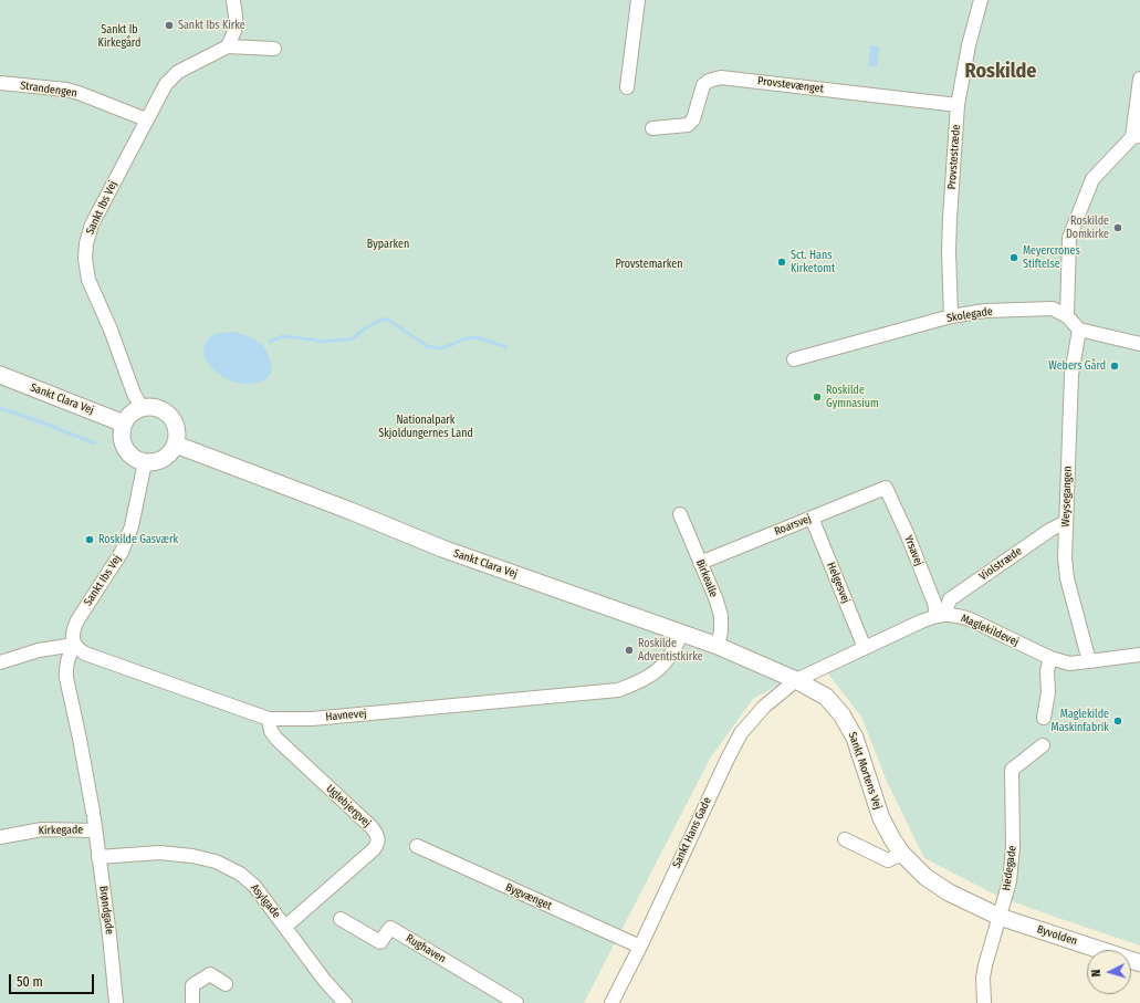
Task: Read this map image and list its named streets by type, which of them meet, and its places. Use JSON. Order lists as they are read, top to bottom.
{
  "streets": {
    "main road": ["Sankt Clara Vej", "Sankt Mortens Vej", "Byvolden"],
    "street": [
      "Provstevænget",
      "Strandengen",
      "Provstestræde",
      "Sankt Ibs Vej",
      "Skolegade",
      "Weysegangen",
      "Roarsvej",
      "Yrsavej",
      "Violstræde",
      "Birkealle",
      "Helgesvej",
      "Maglekildevej",
      "Havnevej",
      "Uglebjergvej",
      "Kirkegade",
      "Sankt Hans Gade",
      "Hedegade",
      "Bygvænget",
      "Asylgade",
      "Brøndgade",
      "Rughaven"
    ]
  },
  "crossings": [
    ["Provstevænget", "Provstestræde"],
    ["Strandengen", "Sankt Ibs Vej"],
    ["Provstestræde", "Skolegade"],
    ["Sankt Ibs Vej", "Sankt Clara Vej"],
    ["Sankt Ibs Vej", "Havnevej"],
    ["Sankt Ibs Vej", "Brøndgade"],
    ["Skolegade", "Weysegangen"],
    ["Sankt Clara Vej", "Birkealle"],
    ["Sankt Clara Vej", "Havnevej"],
    ["Sankt Clara Vej", "Sankt Mortens Vej"],
    ["Sankt Clara Vej", "Sankt Hans Gade"],
    ["Weysegangen", "Violstræde"],
    ["Weysegangen", "Maglekildevej"],
    ["Roarsvej", "Yrsavej"],
    ["Roarsvej", "Birkealle"],
    ["Roarsvej", "Helgesvej"],
    ["Yrsavej", "Violstræde"],
    ["Yrsavej", "Maglekildevej"],
    ["Violstræde", "Maglekildevej"],
    ["Havnevej", "Uglebjergvej"],
    ["Havnevej", "Brøndgade"],
    ["Sankt Mortens Vej", "Sankt Hans Gade"],
    ["Sankt Mortens Vej", "Hedegade"],
    ["Sankt Mortens Vej", "Byvolden"],
    ["Uglebjergvej", "Asylgade"],
    ["Kirkegade", "Brøndgade"],
    ["Sankt Hans Gade", "Bygvænget"],
    ["Hedegade", "Byvolden"],
    ["Asylgade", "Brøndgade"]
  ],
  "districts": ["Roskilde"],
  "parks": [
    "Sankt Ib Kirkegård",
    "Byparken",
    "Provstemarken",
    "Nationalpark Skjoldungernes Land"
  ],
  "places": [
    "Sankt Ibs Kirke",
    "Roskilde Domkirke",
    "Meyercrones Stiftelse",
    "Sct. Hans Kirketomt",
    "Webers Gård",
    "Roskilde Gymnasium",
    "Roskilde Gasværk",
    "Roskilde Adventistkirke",
    "Maglekilde Maskinfabrik"
  ],
  "scale_bar": "50 m",
  "north": "left"
}
